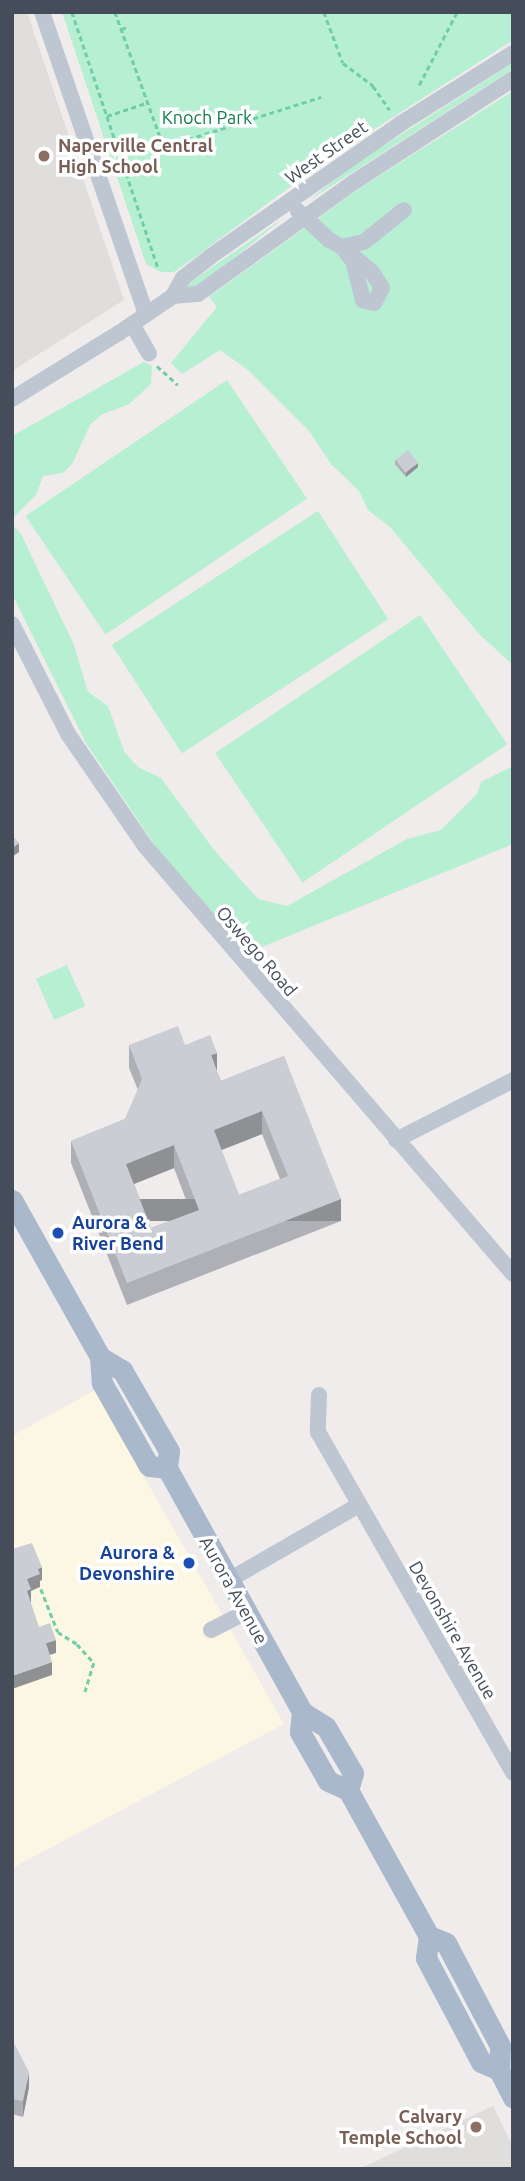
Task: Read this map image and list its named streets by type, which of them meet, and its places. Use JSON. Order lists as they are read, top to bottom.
{
  "streets": {
    "main road": ["Aurora Avenue"],
    "street": ["West Street", "Oswego Road", "Devonshire Avenue"]
  },
  "parks": ["Knoch Park"],
  "places": [
    "Naperville Central High School",
    "Aurora & River Bend",
    "Aurora & Devonshire",
    "Calvary Temple School"
  ]
}
